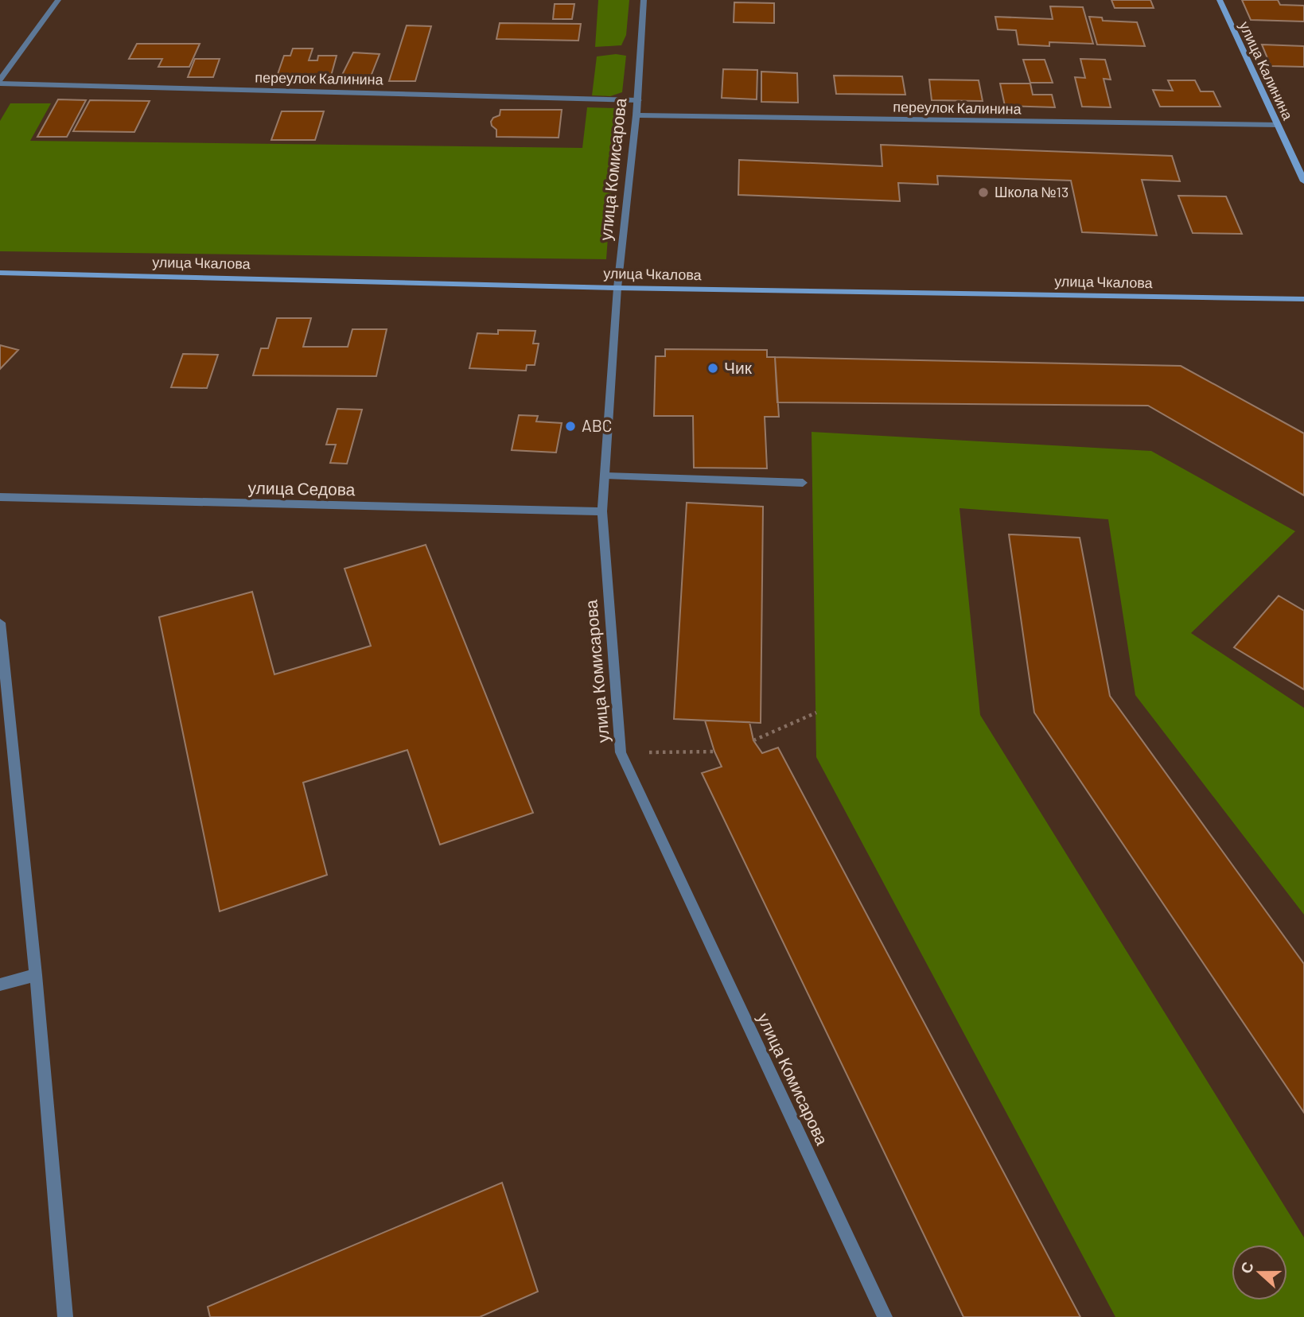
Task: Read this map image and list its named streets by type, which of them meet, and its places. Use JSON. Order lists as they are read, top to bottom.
{
  "streets": {
    "main road": ["улица Калинина", "улица Чкалова"],
    "street": ["переулок Калинина", "улица Комисарова", "улица Седова"]
  },
  "crossings": [
    ["улица Калинина", "переулок Калинина"],
    ["переулок Калинина", "улица Комисарова"],
    ["улица Комисарова", "улица Чкалова"],
    ["улица Комисарова", "улица Седова"]
  ],
  "places": ["Школа №13", "Чик", "ABC"],
  "north": "left"
}
